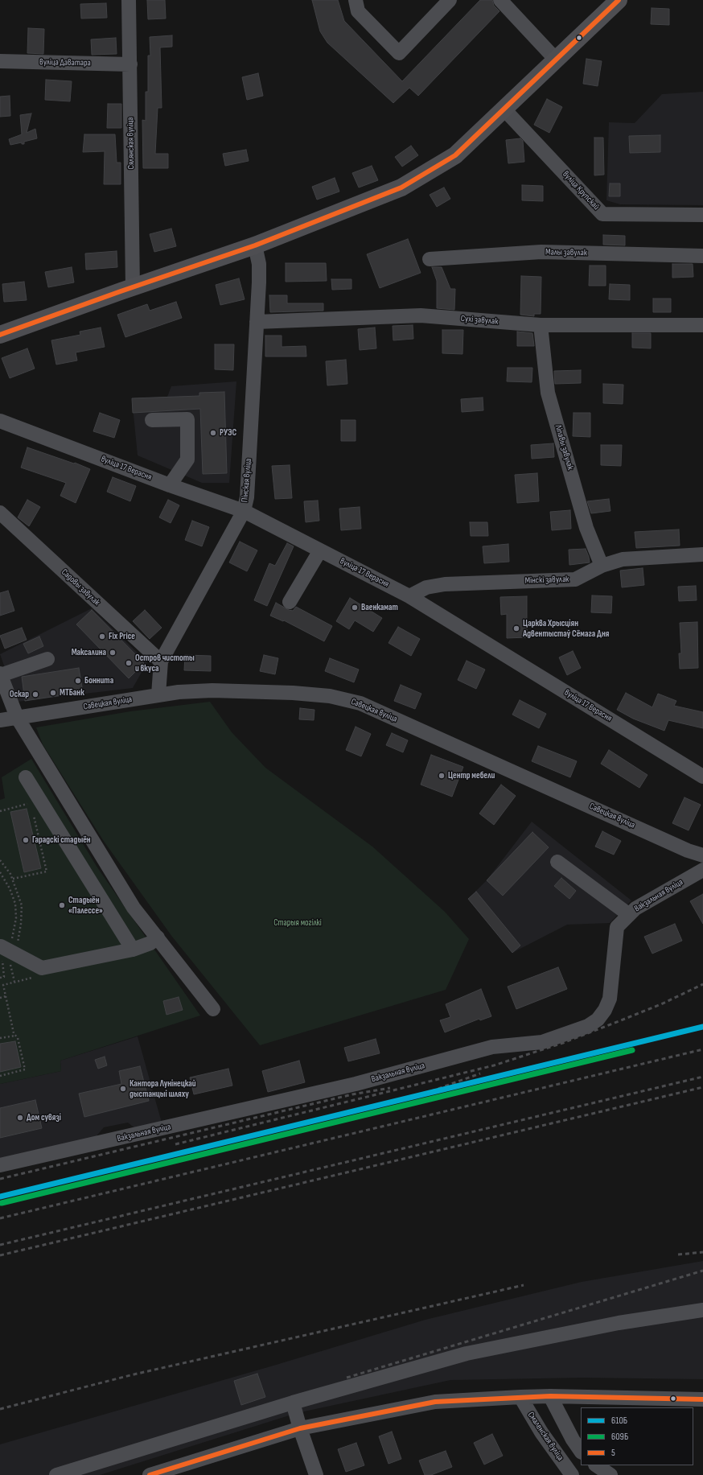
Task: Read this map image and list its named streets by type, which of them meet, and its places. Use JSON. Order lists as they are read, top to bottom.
{
  "streets": {
    "street": [
      "вуліца Даватара",
      "Сялянская вуліца",
      "вуліца Крупскай",
      "Малы завулак",
      "Сухі завулак",
      "Ліпавы завулак",
      "вуліца 17 Верасня",
      "Пінская вуліца",
      "Мінскі завулак",
      "Садовы завулак",
      "Савецкая вуліца",
      "Вакзальная вуліца",
      "Смаленская вуліца"
    ]
  },
  "crossings": [
    ["вуліца Даватара", "Сялянская вуліца"],
    ["Сухі завулак", "Ліпавы завулак"],
    ["Сухі завулак", "Пінская вуліца"],
    ["Ліпавы завулак", "Мінскі завулак"],
    ["вуліца 17 Верасня", "Пінская вуліца"],
    ["вуліца 17 Верасня", "Мінскі завулак"],
    ["Пінская вуліца", "Садовы завулак"],
    ["Пінская вуліца", "Савецкая вуліца"]
  ],
  "parks": ["Старыя могілкі"],
  "places": [
    "РУЭС",
    "Ваенкамат",
    "Царква Хрысціян Адвентыстаў Сёмага Дня",
    "Fix Price",
    "Максалина",
    "Остров чистоты и вкуса",
    "Боннита",
    "МТБанк",
    "Оскар",
    "Центр мебели",
    "Гарадскі стадыён",
    "Стадыён «Палессе»",
    "Кантора Лунінецкай дыстанцыі шляху",
    "Дом сувязі"
  ],
  "lines": ["transit line 5", "transit line 610Б", "transit line 609Б"],
  "legend": ["610Б", "609Б", "5"]
}
